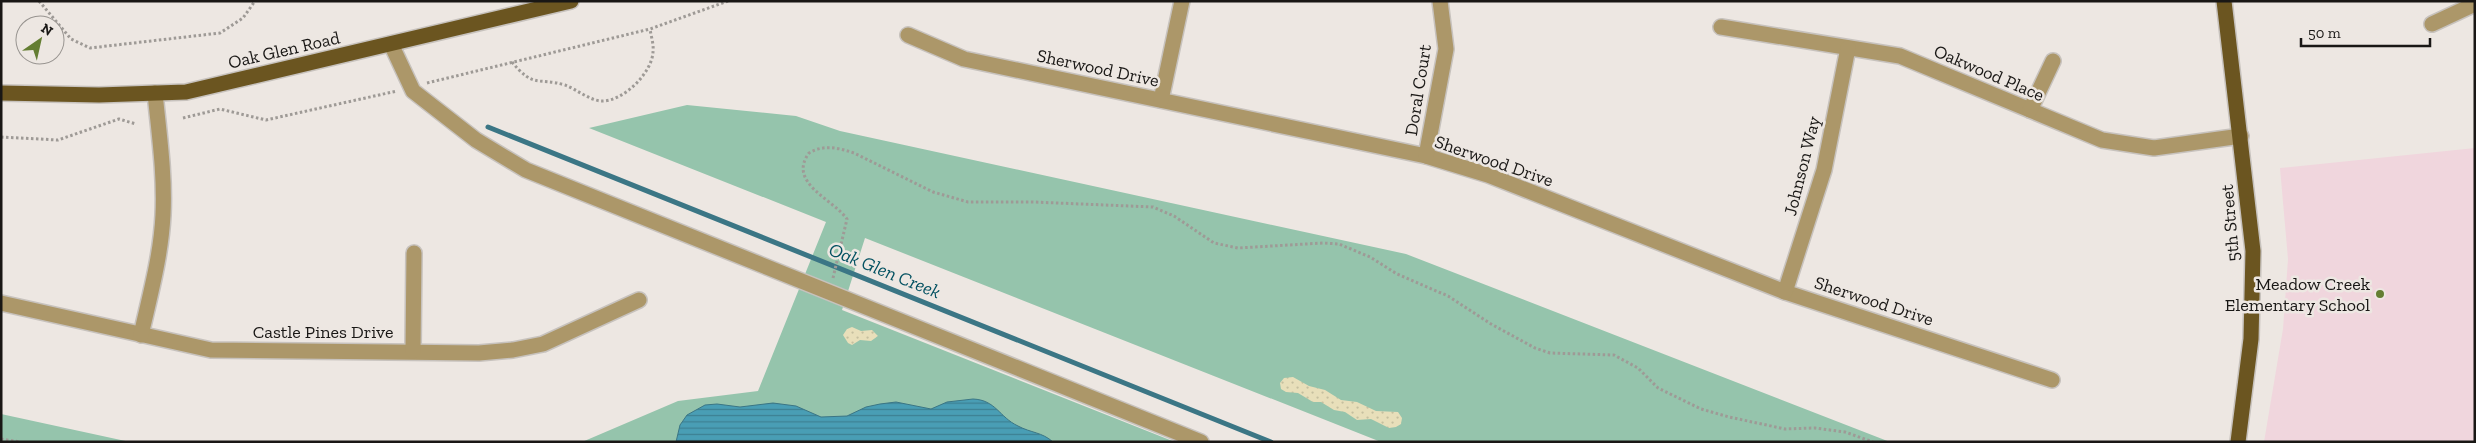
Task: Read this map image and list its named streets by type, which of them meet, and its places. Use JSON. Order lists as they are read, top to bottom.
{
  "streets": {
    "main road": ["Oak Glen Road", "5th Street"],
    "street": [
      "Sherwood Drive",
      "Oakwood Place",
      "Doral Court",
      "Johnson Way",
      "Castle Pines Drive"
    ]
  },
  "crossings": [
    ["Sherwood Drive", "Doral Court"],
    ["Sherwood Drive", "Johnson Way"],
    ["Oakwood Place", "Johnson Way"],
    ["Oakwood Place", "5th Street"]
  ],
  "water": ["Oak Glen Creek"],
  "places": ["Meadow Creek Elementary School"],
  "scale_bar": "50 m",
  "north": "top right"
}
